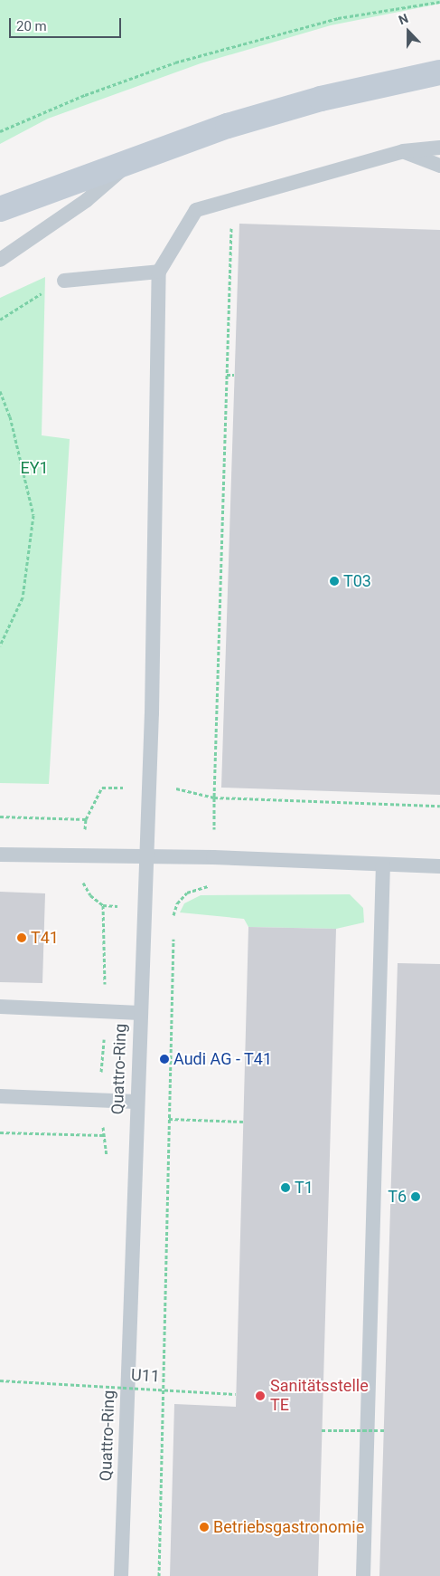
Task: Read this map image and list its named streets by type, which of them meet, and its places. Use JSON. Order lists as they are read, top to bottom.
{
  "streets": {
    "lane": ["Quattro-Ring"],
    "path": ["U11"]
  },
  "parks": ["EY1"],
  "places": [
    "T03",
    "T41",
    "Audi AG - T41",
    "T1",
    "T6",
    "Sanitätsstelle TE",
    "Betriebsgastronomie"
  ],
  "scale_bar": "20 m",
  "north": "top"
}
